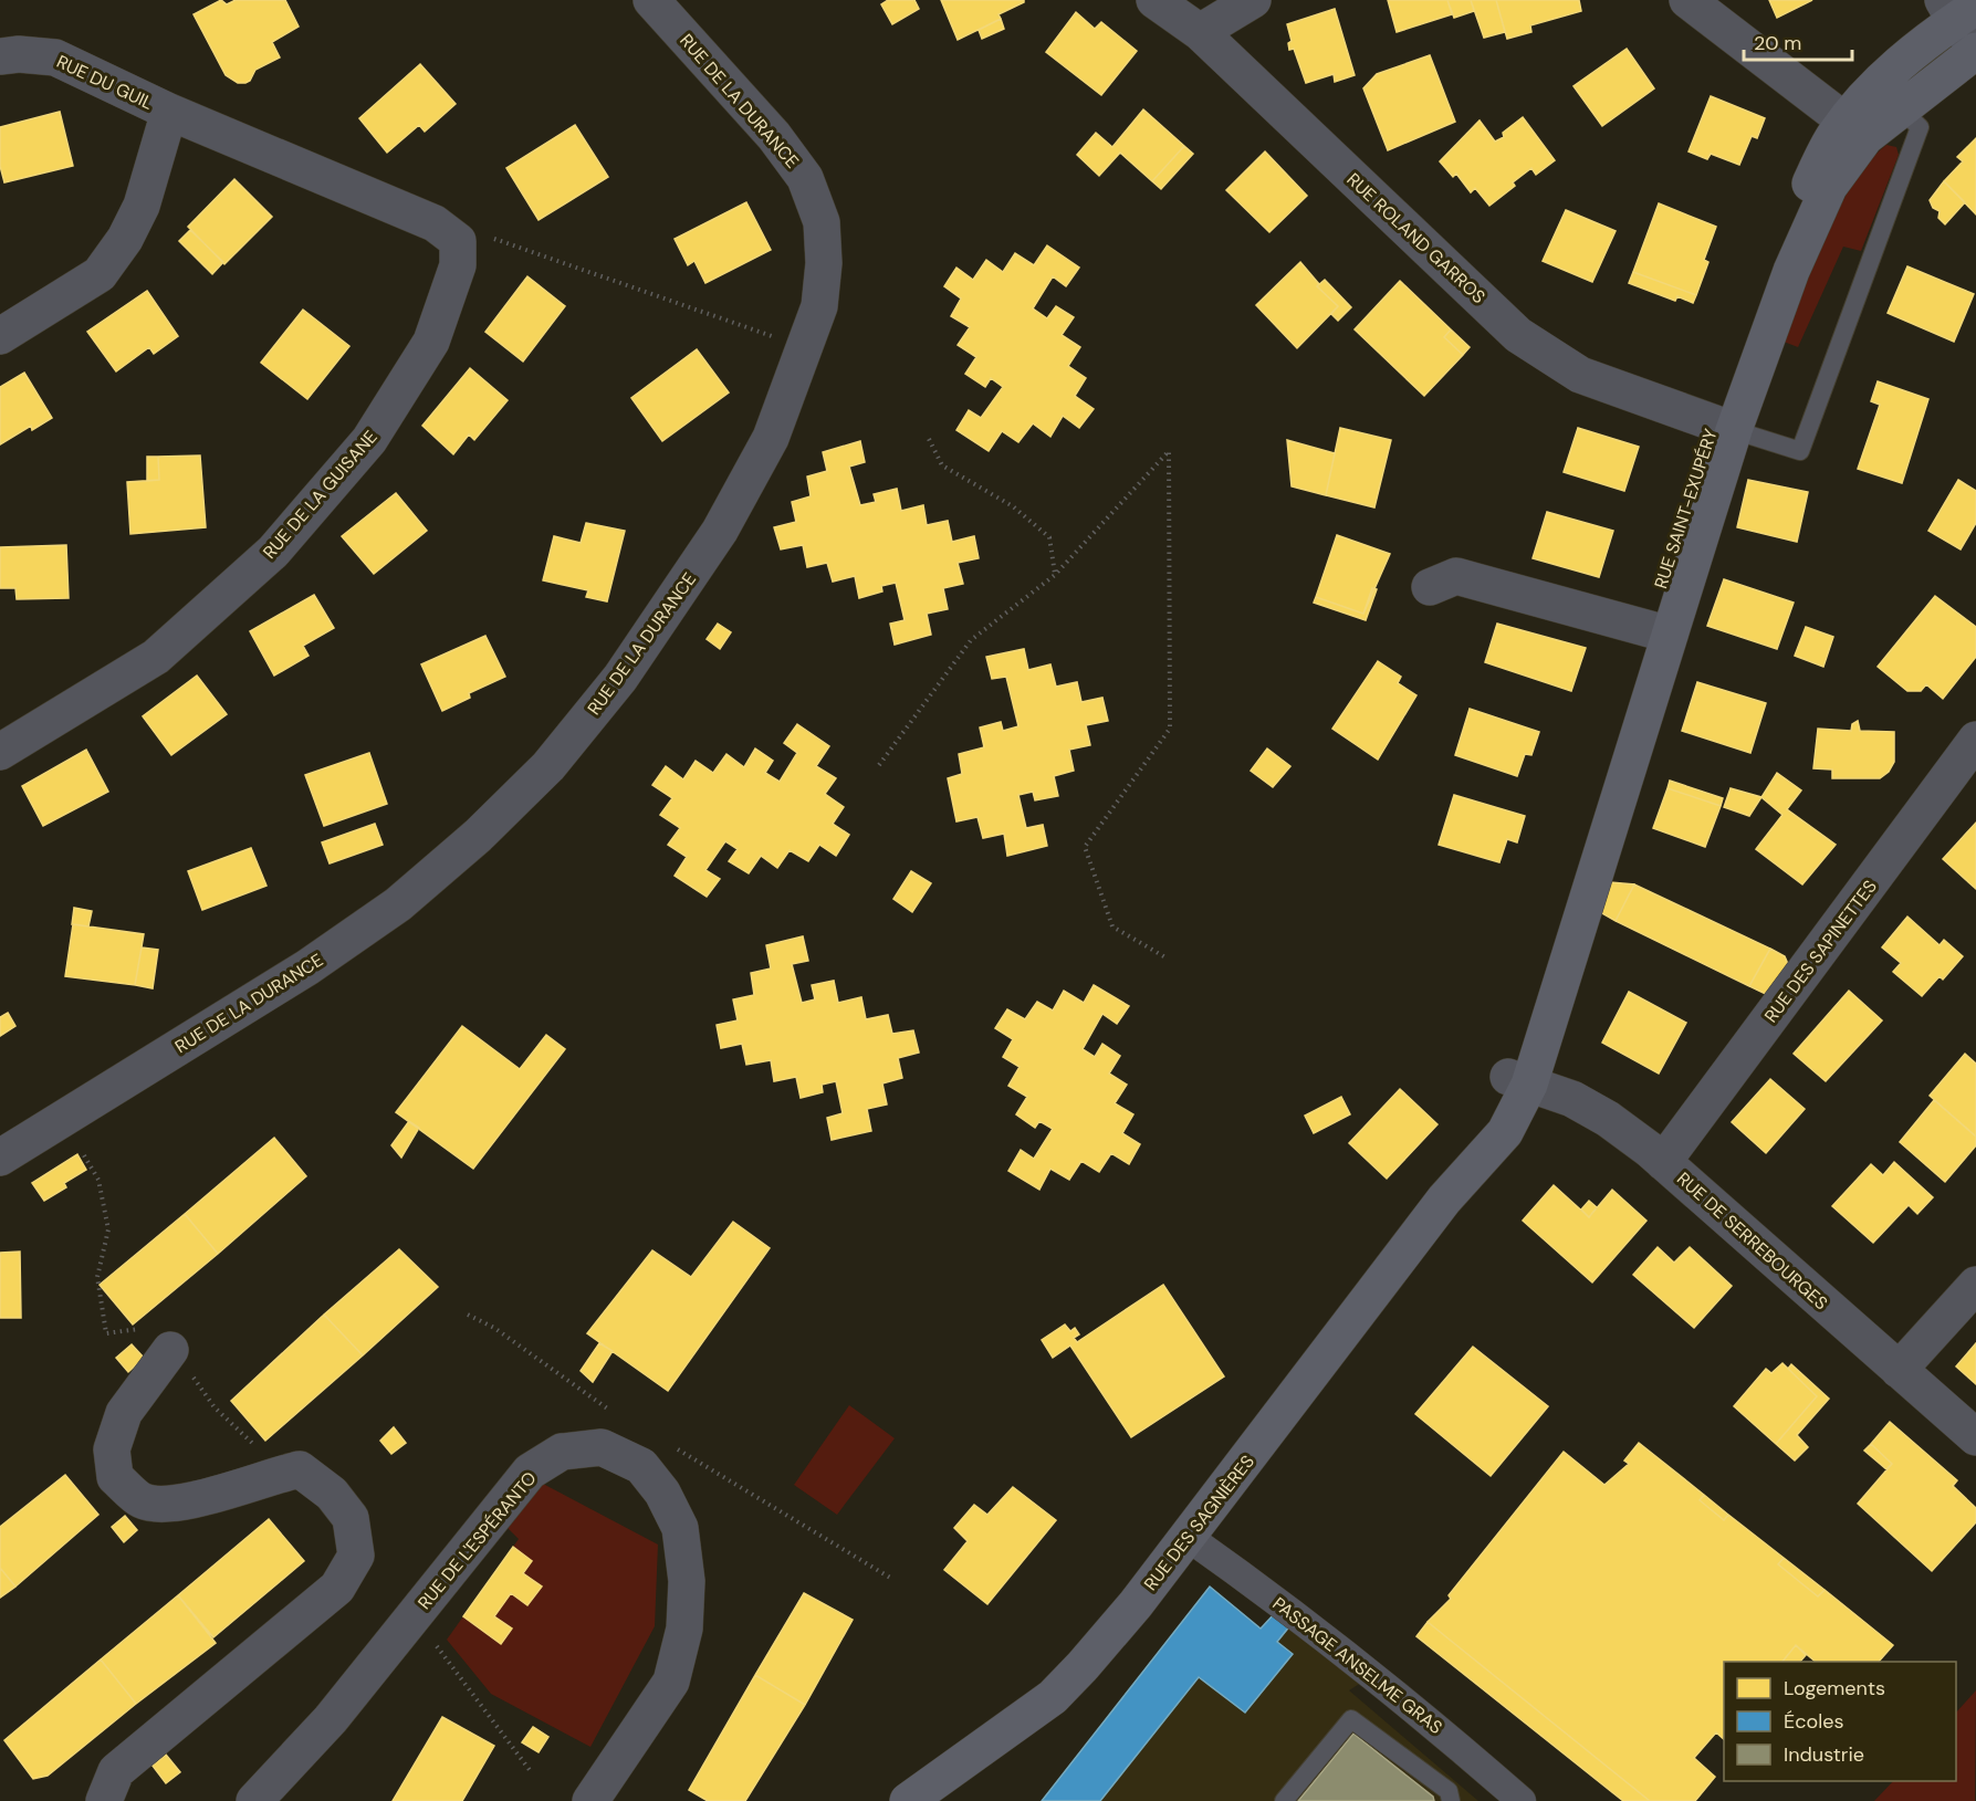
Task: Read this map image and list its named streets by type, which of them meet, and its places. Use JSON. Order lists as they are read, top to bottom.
{
  "streets": {
    "main road": ["RUE SAINT-EXUPÉRY", "RUE DES SAGNIÈRES"],
    "street": [
      "RUE DU GUIL",
      "RUE DE LA DURANCE",
      "RUE ROLAND GARROS",
      "RUE DE LA GUISANE",
      "RUE DES SAPINETTES",
      "RUE DE SERREBOURGES",
      "RUE DE L'ESPÉRANTO",
      "PASSAGE ANSELME GRAS"
    ]
  },
  "crossings": [
    ["RUE ROLAND GARROS", "RUE SAINT-EXUPÉRY"],
    ["RUE SAINT-EXUPÉRY", "RUE DE SERREBOURGES"],
    ["RUE SAINT-EXUPÉRY", "RUE DES SAGNIÈRES"],
    ["RUE DES SAPINETTES", "RUE DE SERREBOURGES"],
    ["RUE DE SERREBOURGES", "RUE DES SAGNIÈRES"],
    ["RUE DES SAGNIÈRES", "PASSAGE ANSELME GRAS"]
  ],
  "legend": ["Logements", "Écoles", "Industrie"],
  "scale_bar": "20 m"
}
